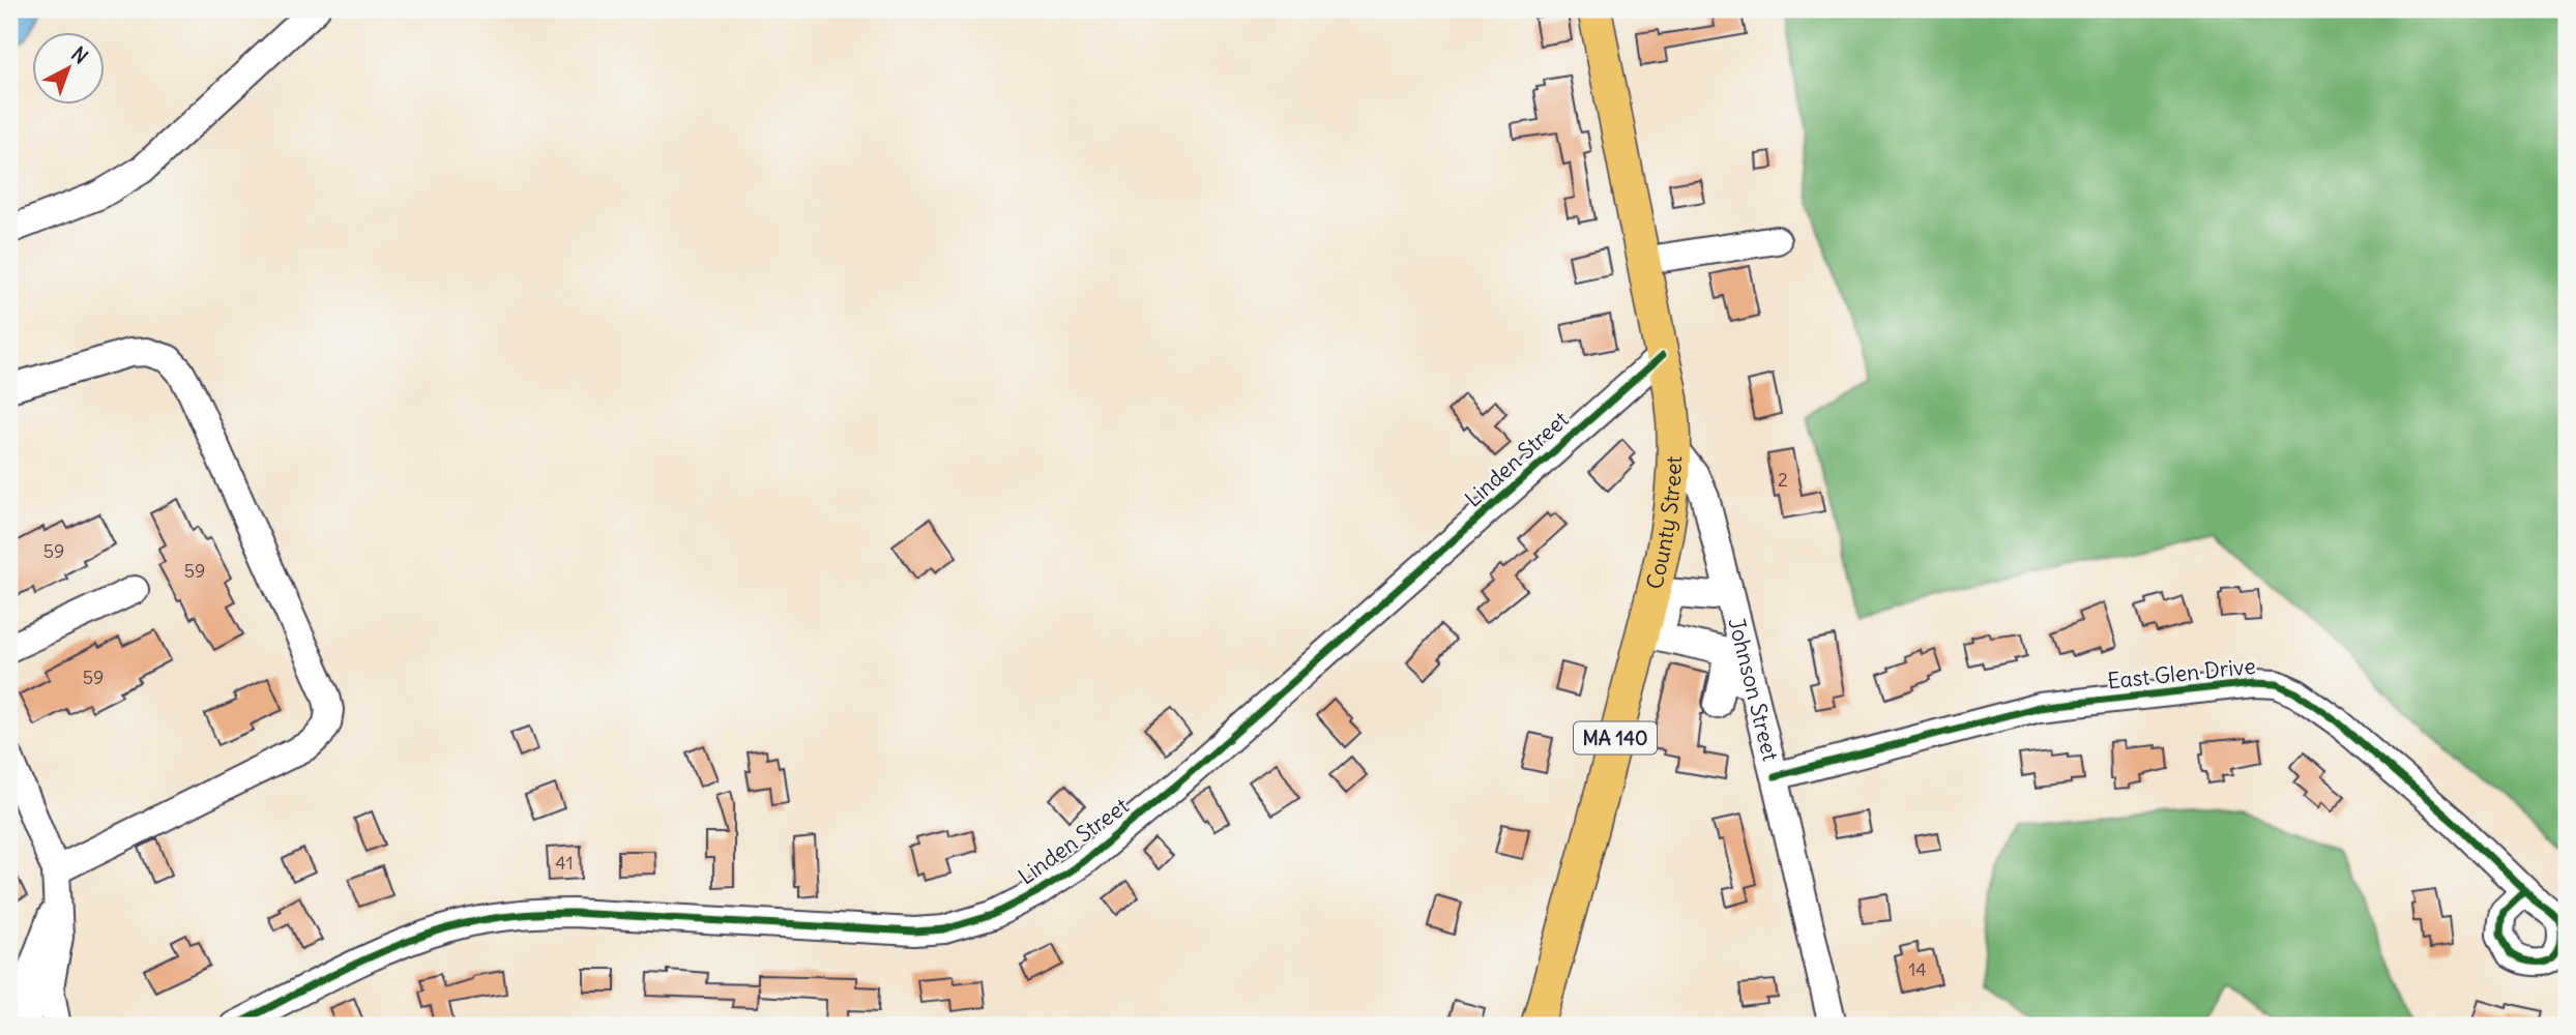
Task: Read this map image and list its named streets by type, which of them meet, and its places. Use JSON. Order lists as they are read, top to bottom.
{
  "streets": {
    "main road": ["County Street", "MA 140"],
    "street": ["Linden Street", "East Glen Drive", "Johnson Street"]
  },
  "crossings": [
    ["Linden Street", "County Street"],
    ["County Street", "Johnson Street"],
    ["East Glen Drive", "Johnson Street"]
  ],
  "house_numbers": [
    "2",
    "59",
    "59",
    "59",
    "41",
    "14"
  ],
  "north": "top right"
}
